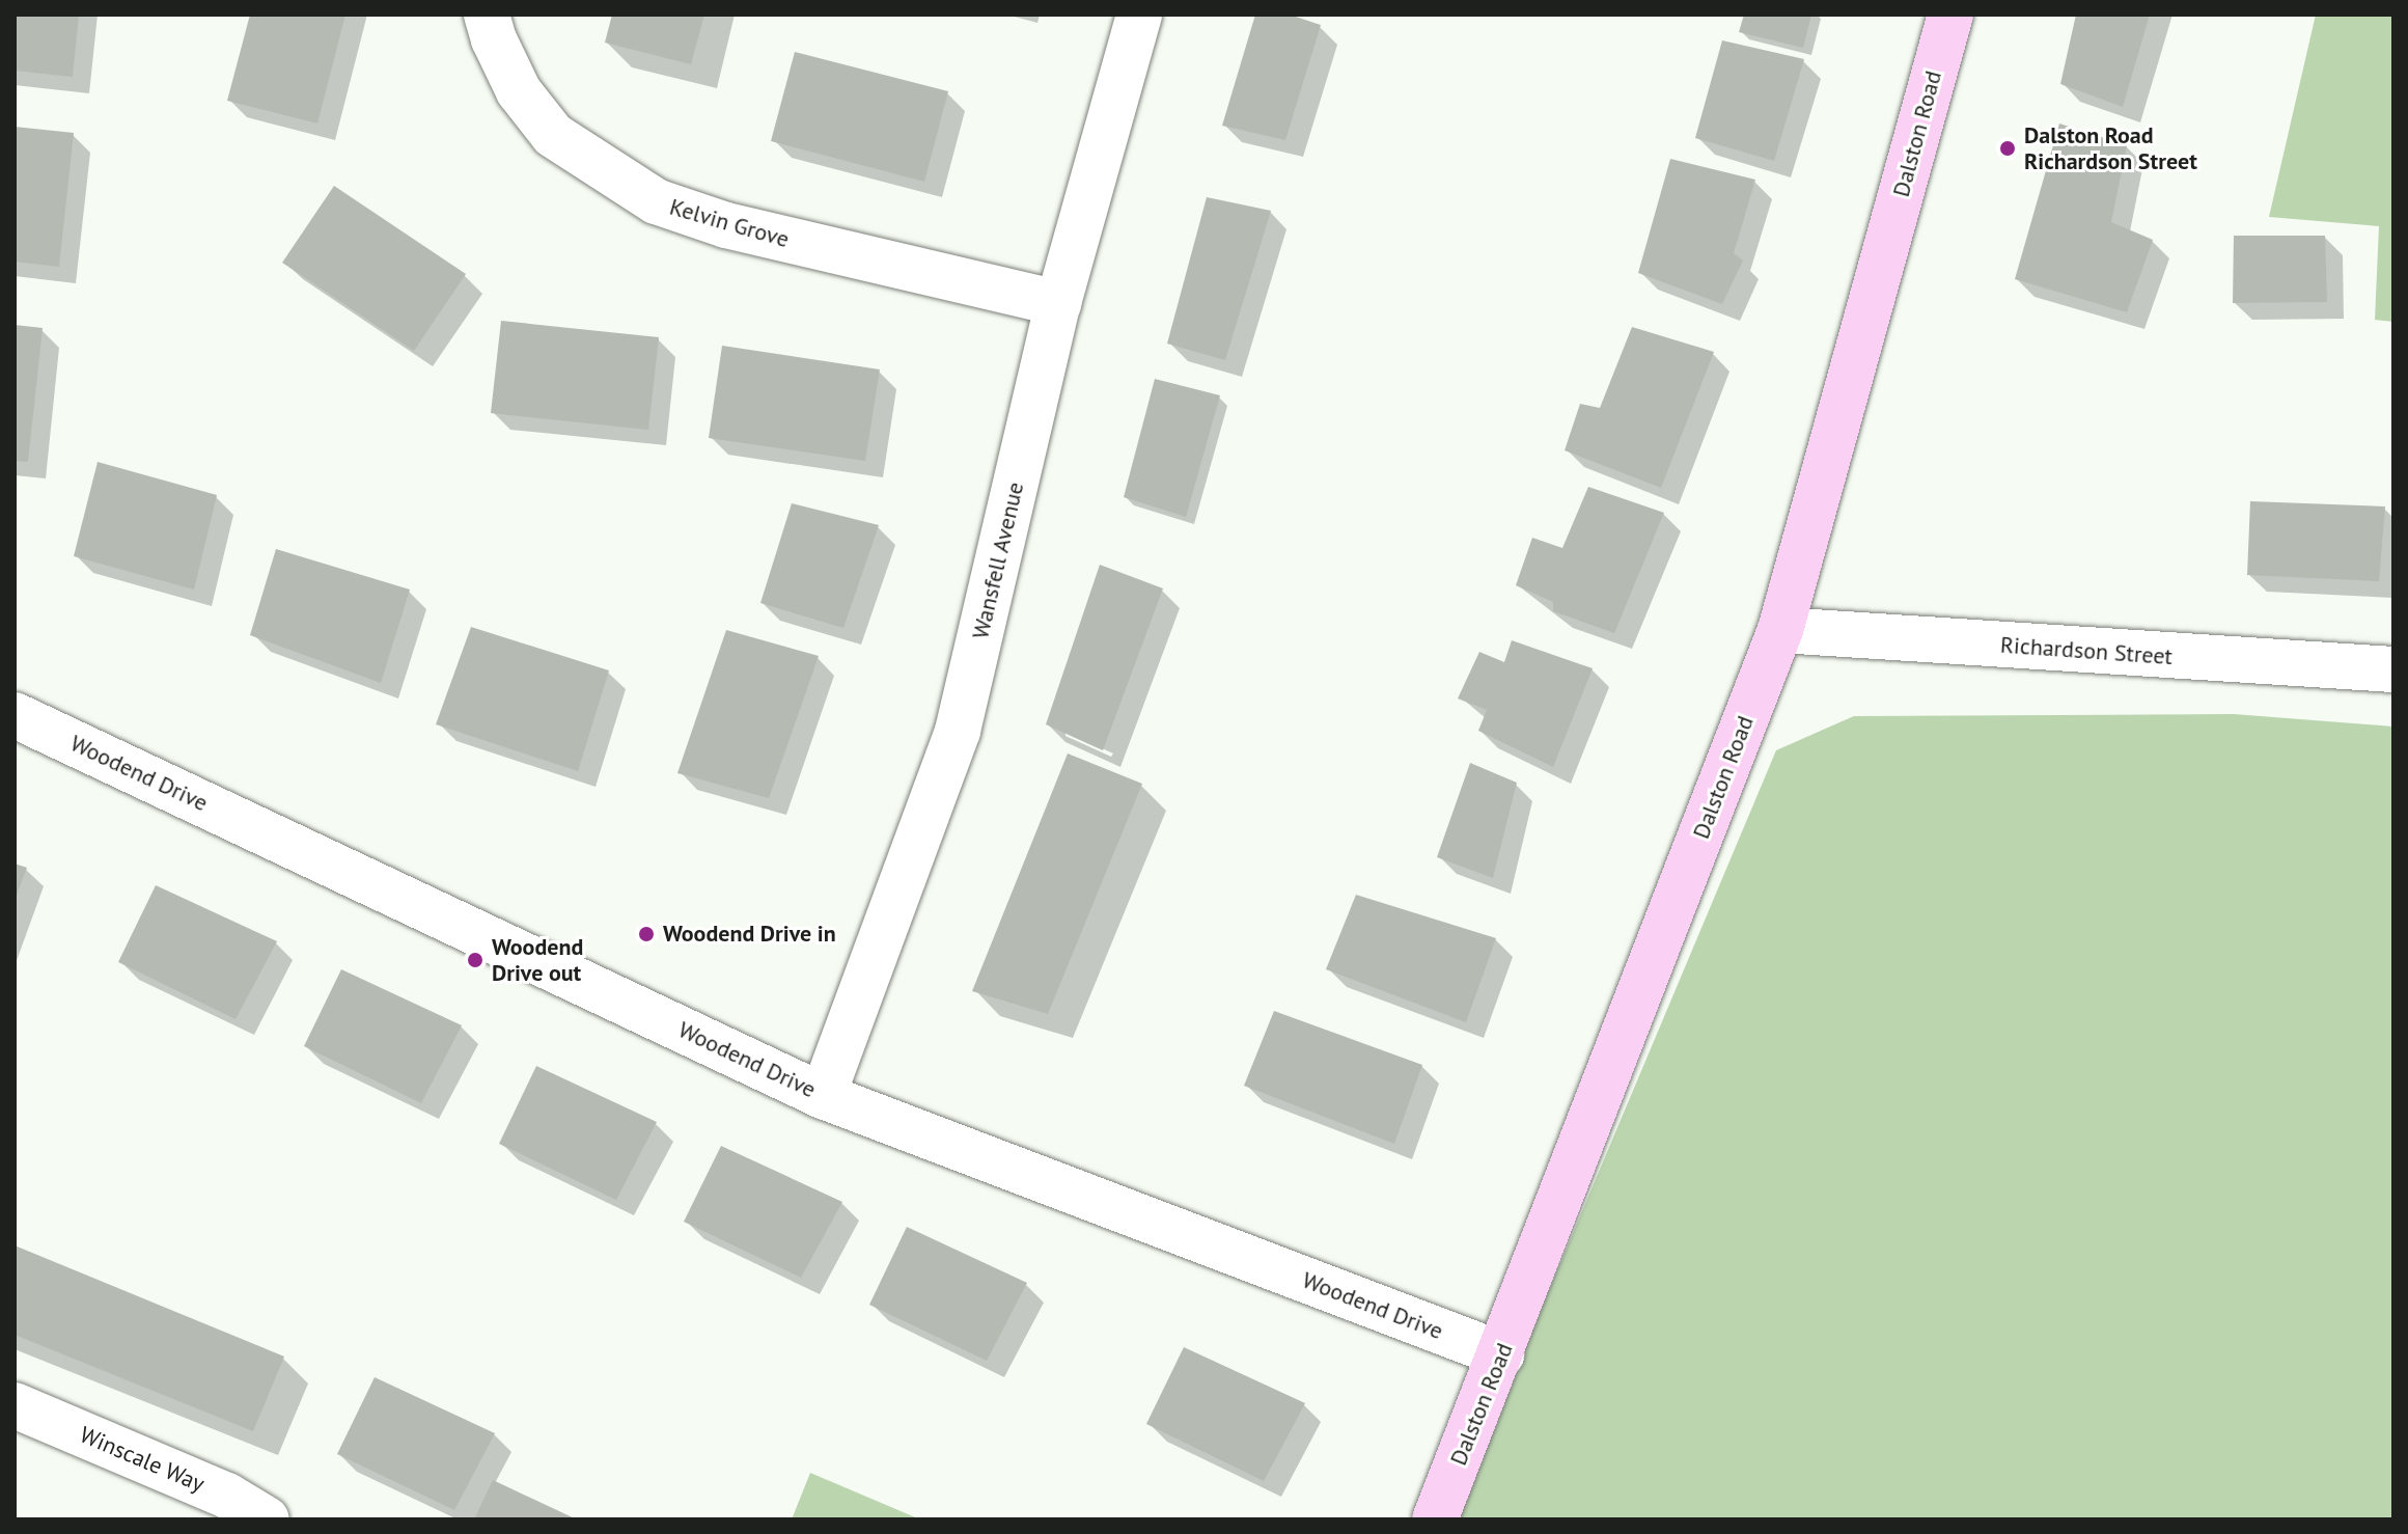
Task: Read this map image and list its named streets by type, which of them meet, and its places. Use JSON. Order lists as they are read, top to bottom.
{
  "streets": {
    "main road": ["Dalston Road"],
    "street": [
      "Kelvin Grove",
      "Wansfell Avenue",
      "Richardson Street",
      "Woodend Drive",
      "Winscale Way"
    ]
  },
  "crossings": [
    ["Dalston Road", "Richardson Street"],
    ["Dalston Road", "Woodend Drive"],
    ["Kelvin Grove", "Wansfell Avenue"],
    ["Wansfell Avenue", "Woodend Drive"]
  ],
  "places": ["Dalston Road Richardson Street", "Woodend Drive in", "Woodend Drive out"]
}
